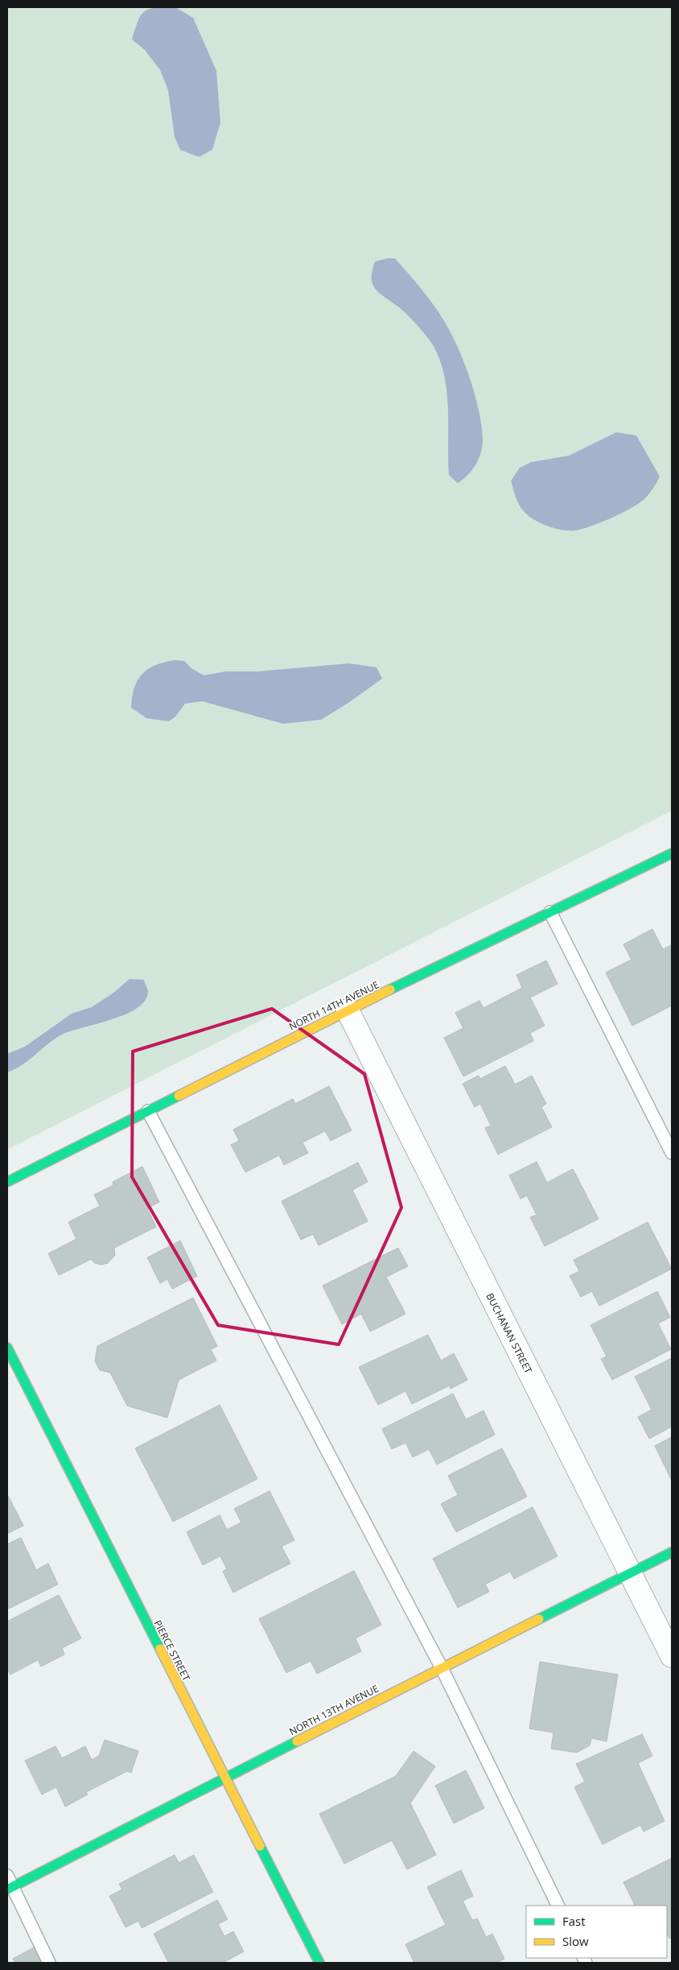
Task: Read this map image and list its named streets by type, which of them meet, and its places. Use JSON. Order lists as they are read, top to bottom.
{
  "streets": {
    "street": [
      "NORTH 14TH AVENUE",
      "BUCHANAN STREET",
      "PIERCE STREET",
      "NORTH 13TH AVENUE"
    ]
  },
  "crossings": [
    ["NORTH 14TH AVENUE", "BUCHANAN STREET"],
    ["BUCHANAN STREET", "NORTH 13TH AVENUE"],
    ["PIERCE STREET", "NORTH 13TH AVENUE"]
  ],
  "legend": ["Fast", "Slow"]
}
